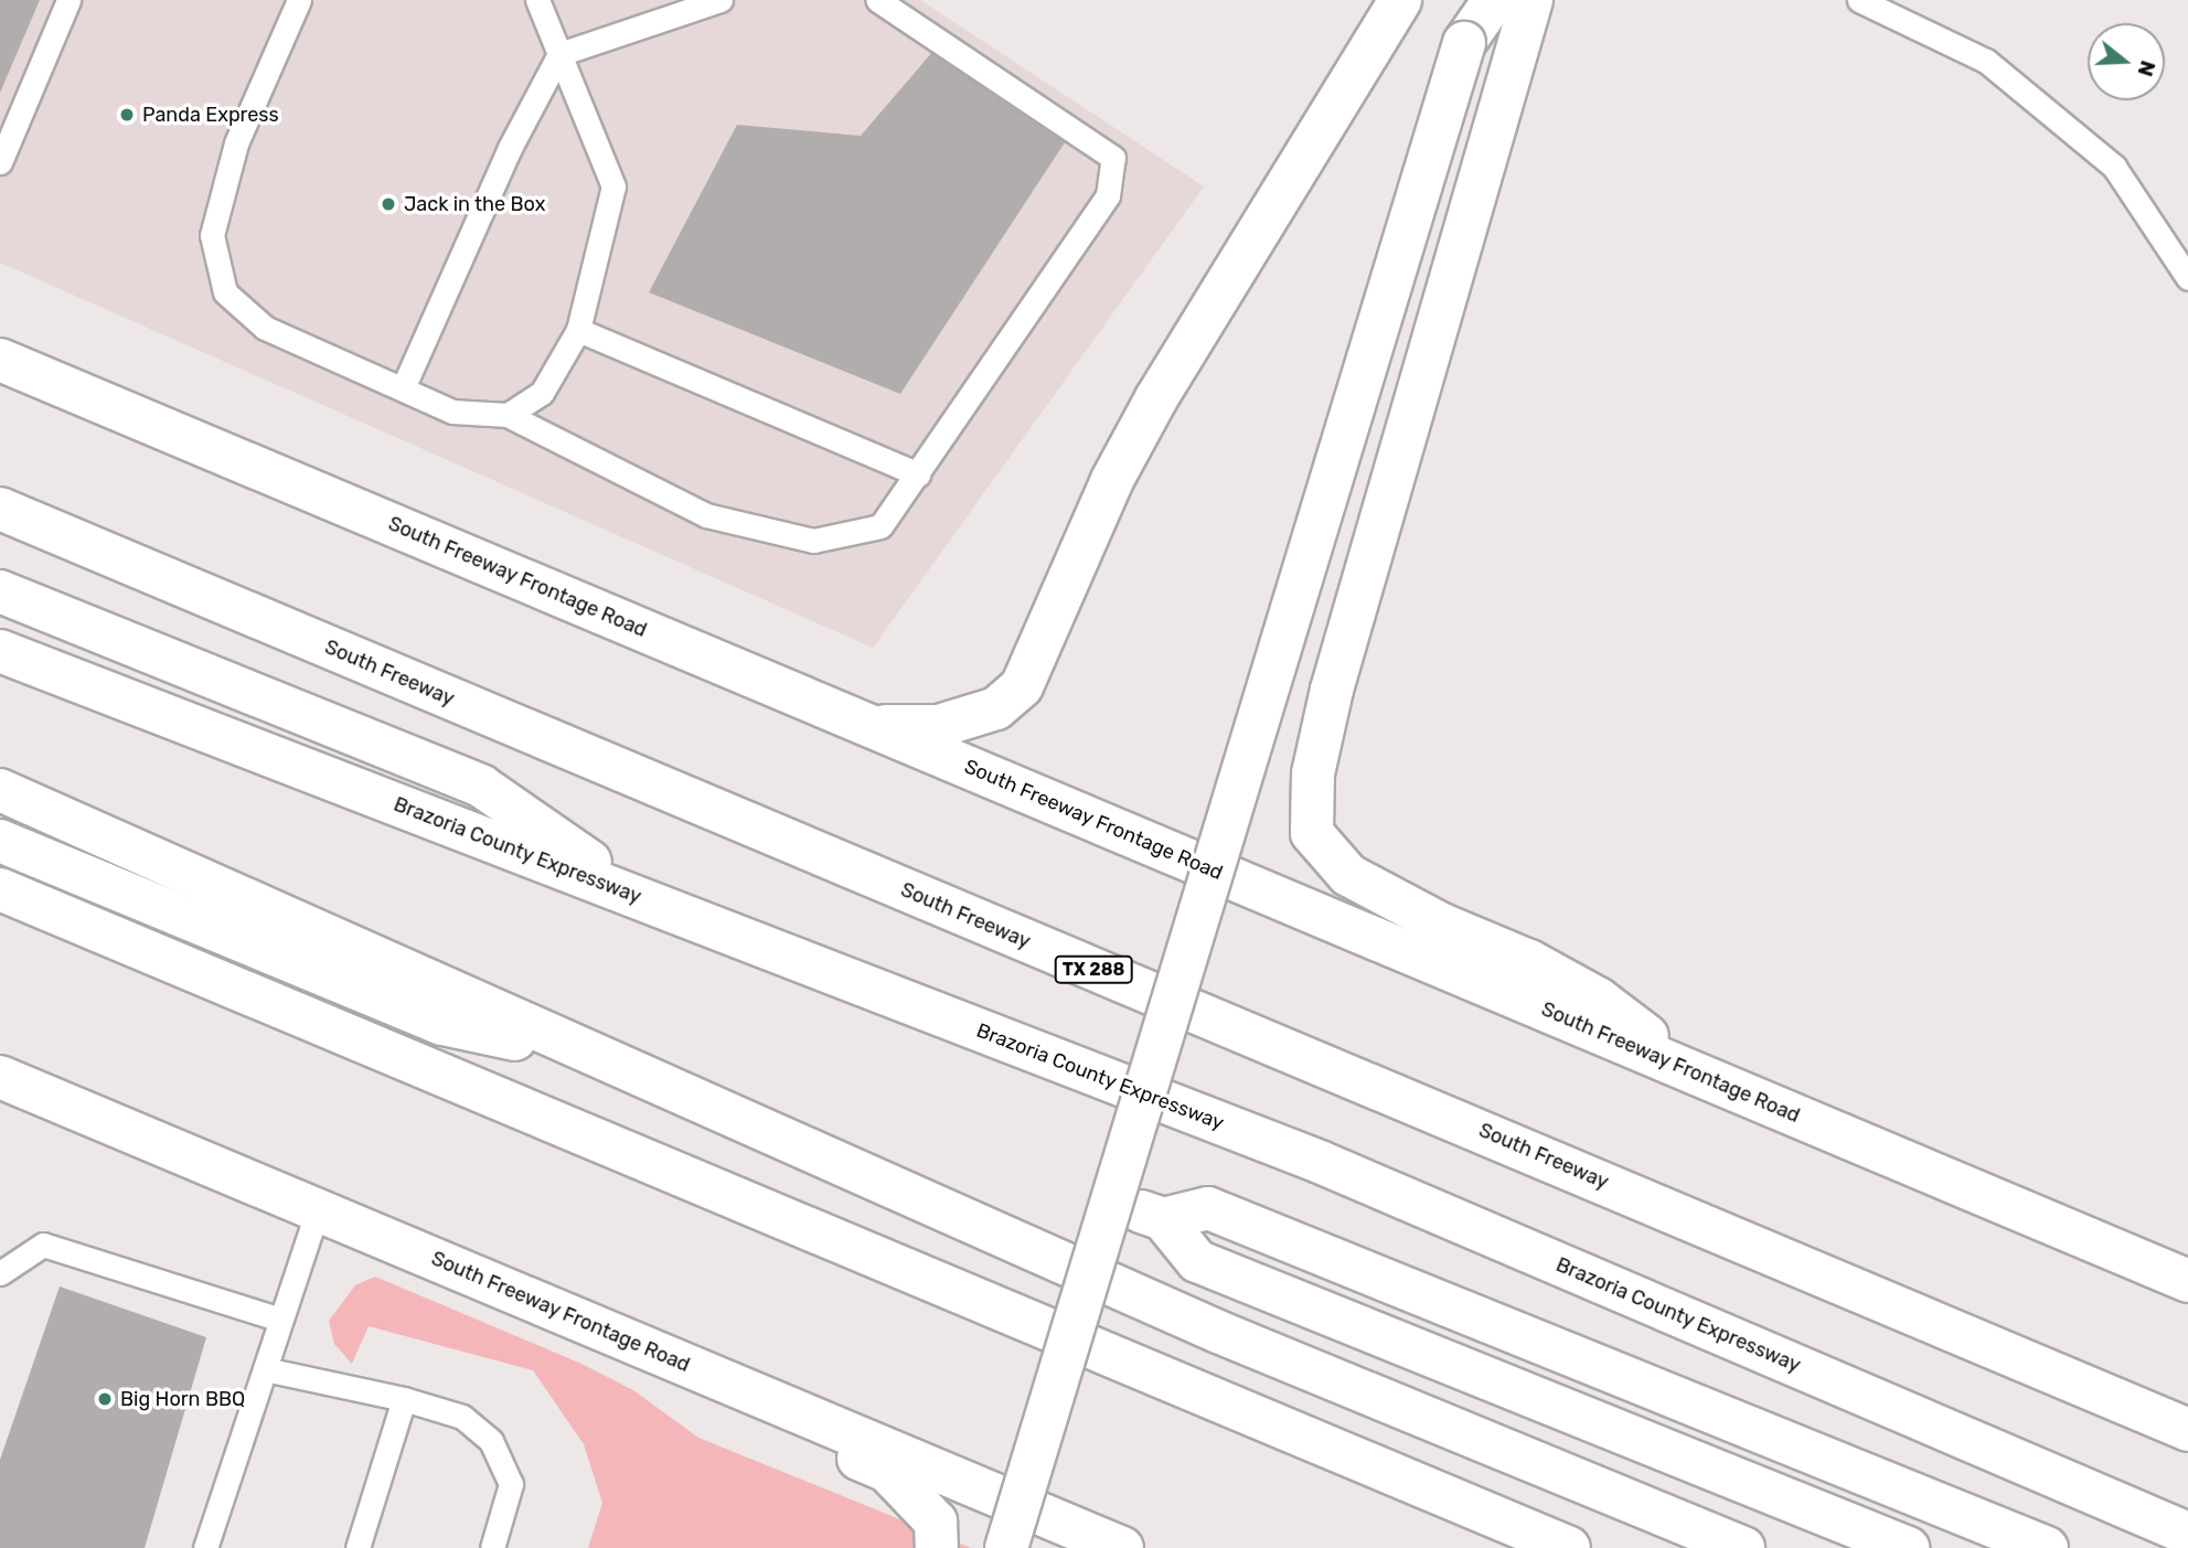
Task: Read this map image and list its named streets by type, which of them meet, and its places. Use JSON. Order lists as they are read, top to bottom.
{
  "streets": {
    "main road": [
      "South Freeway Frontage Road",
      "South Freeway",
      "Brazoria County Expressway",
      "TX 288"
    ]
  },
  "places": ["Panda Express", "Jack in the Box", "Big Horn BBQ"],
  "north": "right"
}
